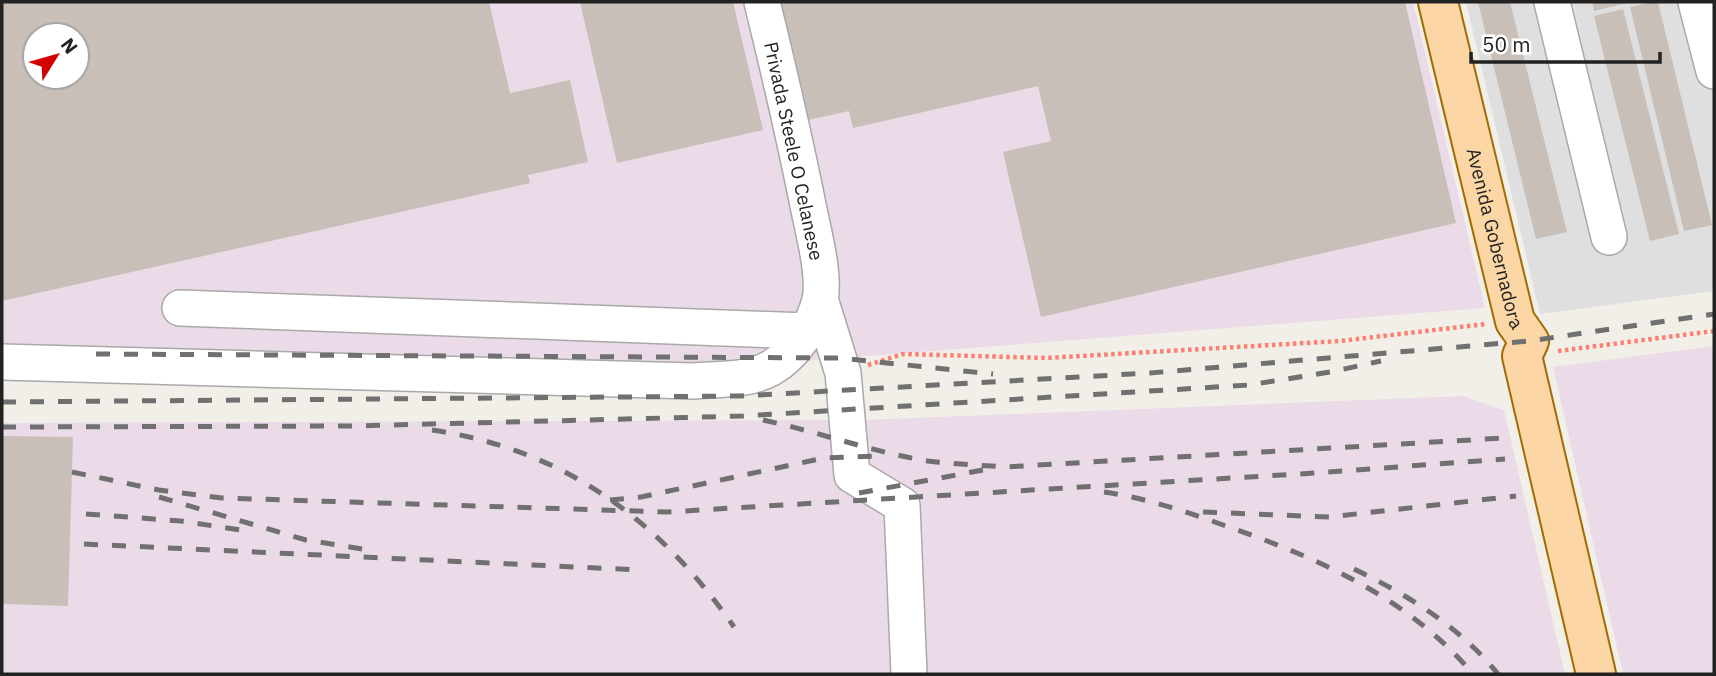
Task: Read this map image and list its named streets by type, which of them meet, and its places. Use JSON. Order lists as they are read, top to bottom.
{
  "streets": {
    "main road": ["Avenida Gobernadora"],
    "street": ["Privada Steele O Celanese"]
  },
  "scale_bar": "50 m",
  "north": "top right"
}
